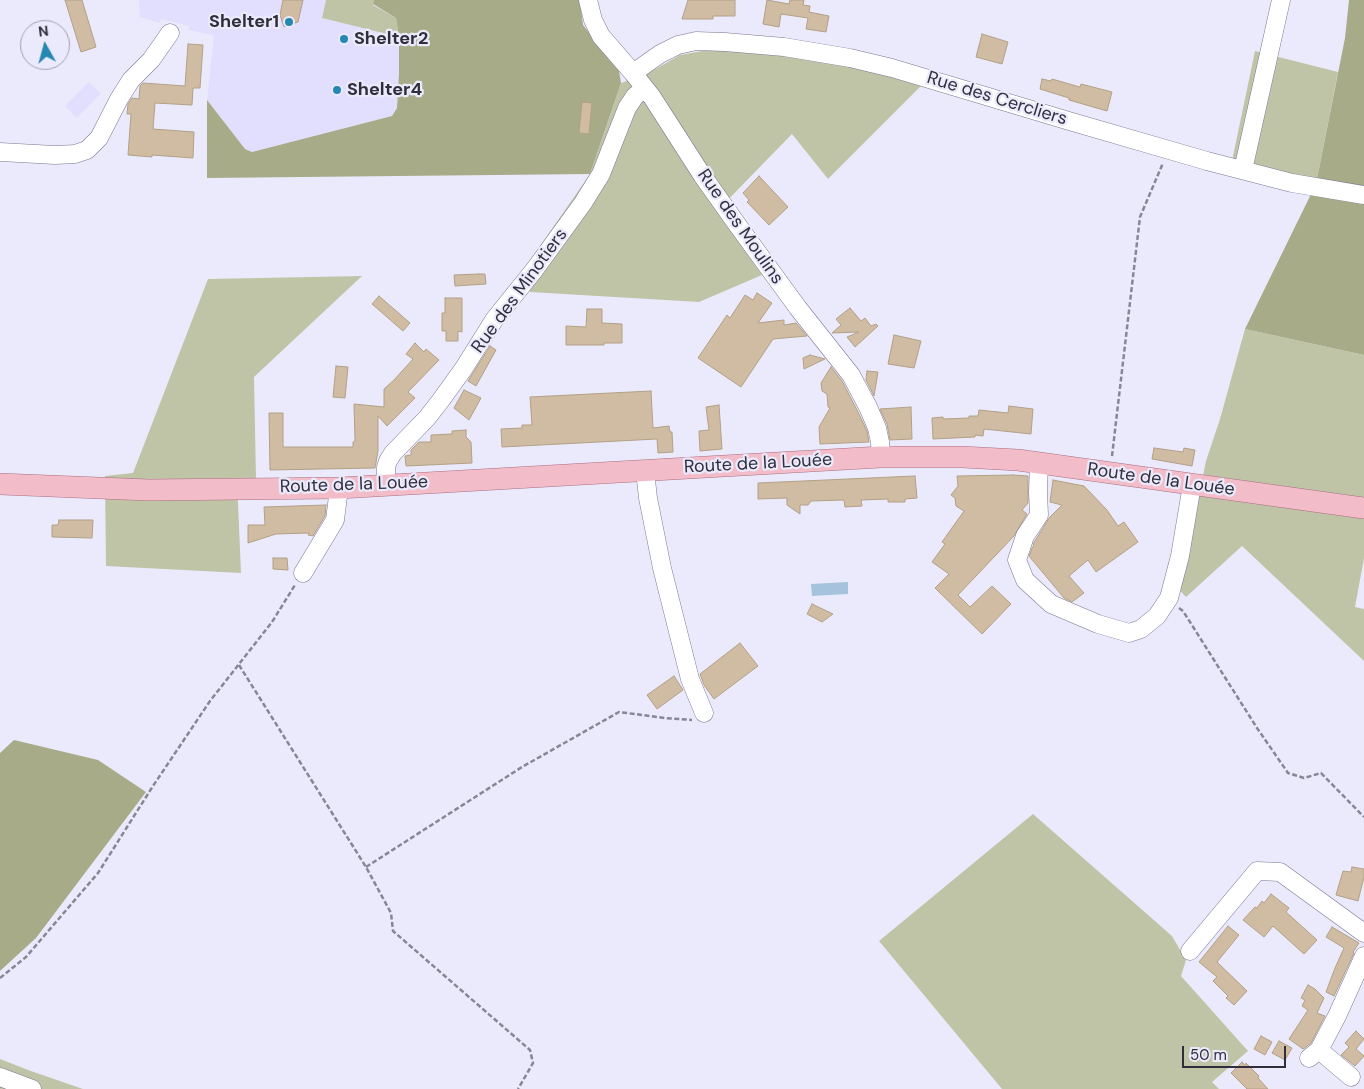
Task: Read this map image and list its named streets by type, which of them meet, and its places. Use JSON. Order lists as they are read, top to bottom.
{
  "streets": {
    "main road": ["Route de la Louée"],
    "street": ["Rue des Cercliers", "Rue des Moulins", "Rue des Minotiers"]
  },
  "crossings": [
    ["Rue des Cercliers", "Rue des Moulins"],
    ["Rue des Moulins", "Rue des Minotiers"],
    ["Rue des Moulins", "Route de la Louée"],
    ["Rue des Minotiers", "Route de la Louée"]
  ],
  "places": ["Shelter1", "Shelter2", "Shelter4"],
  "scale_bar": "50 m",
  "north": "top"
}
